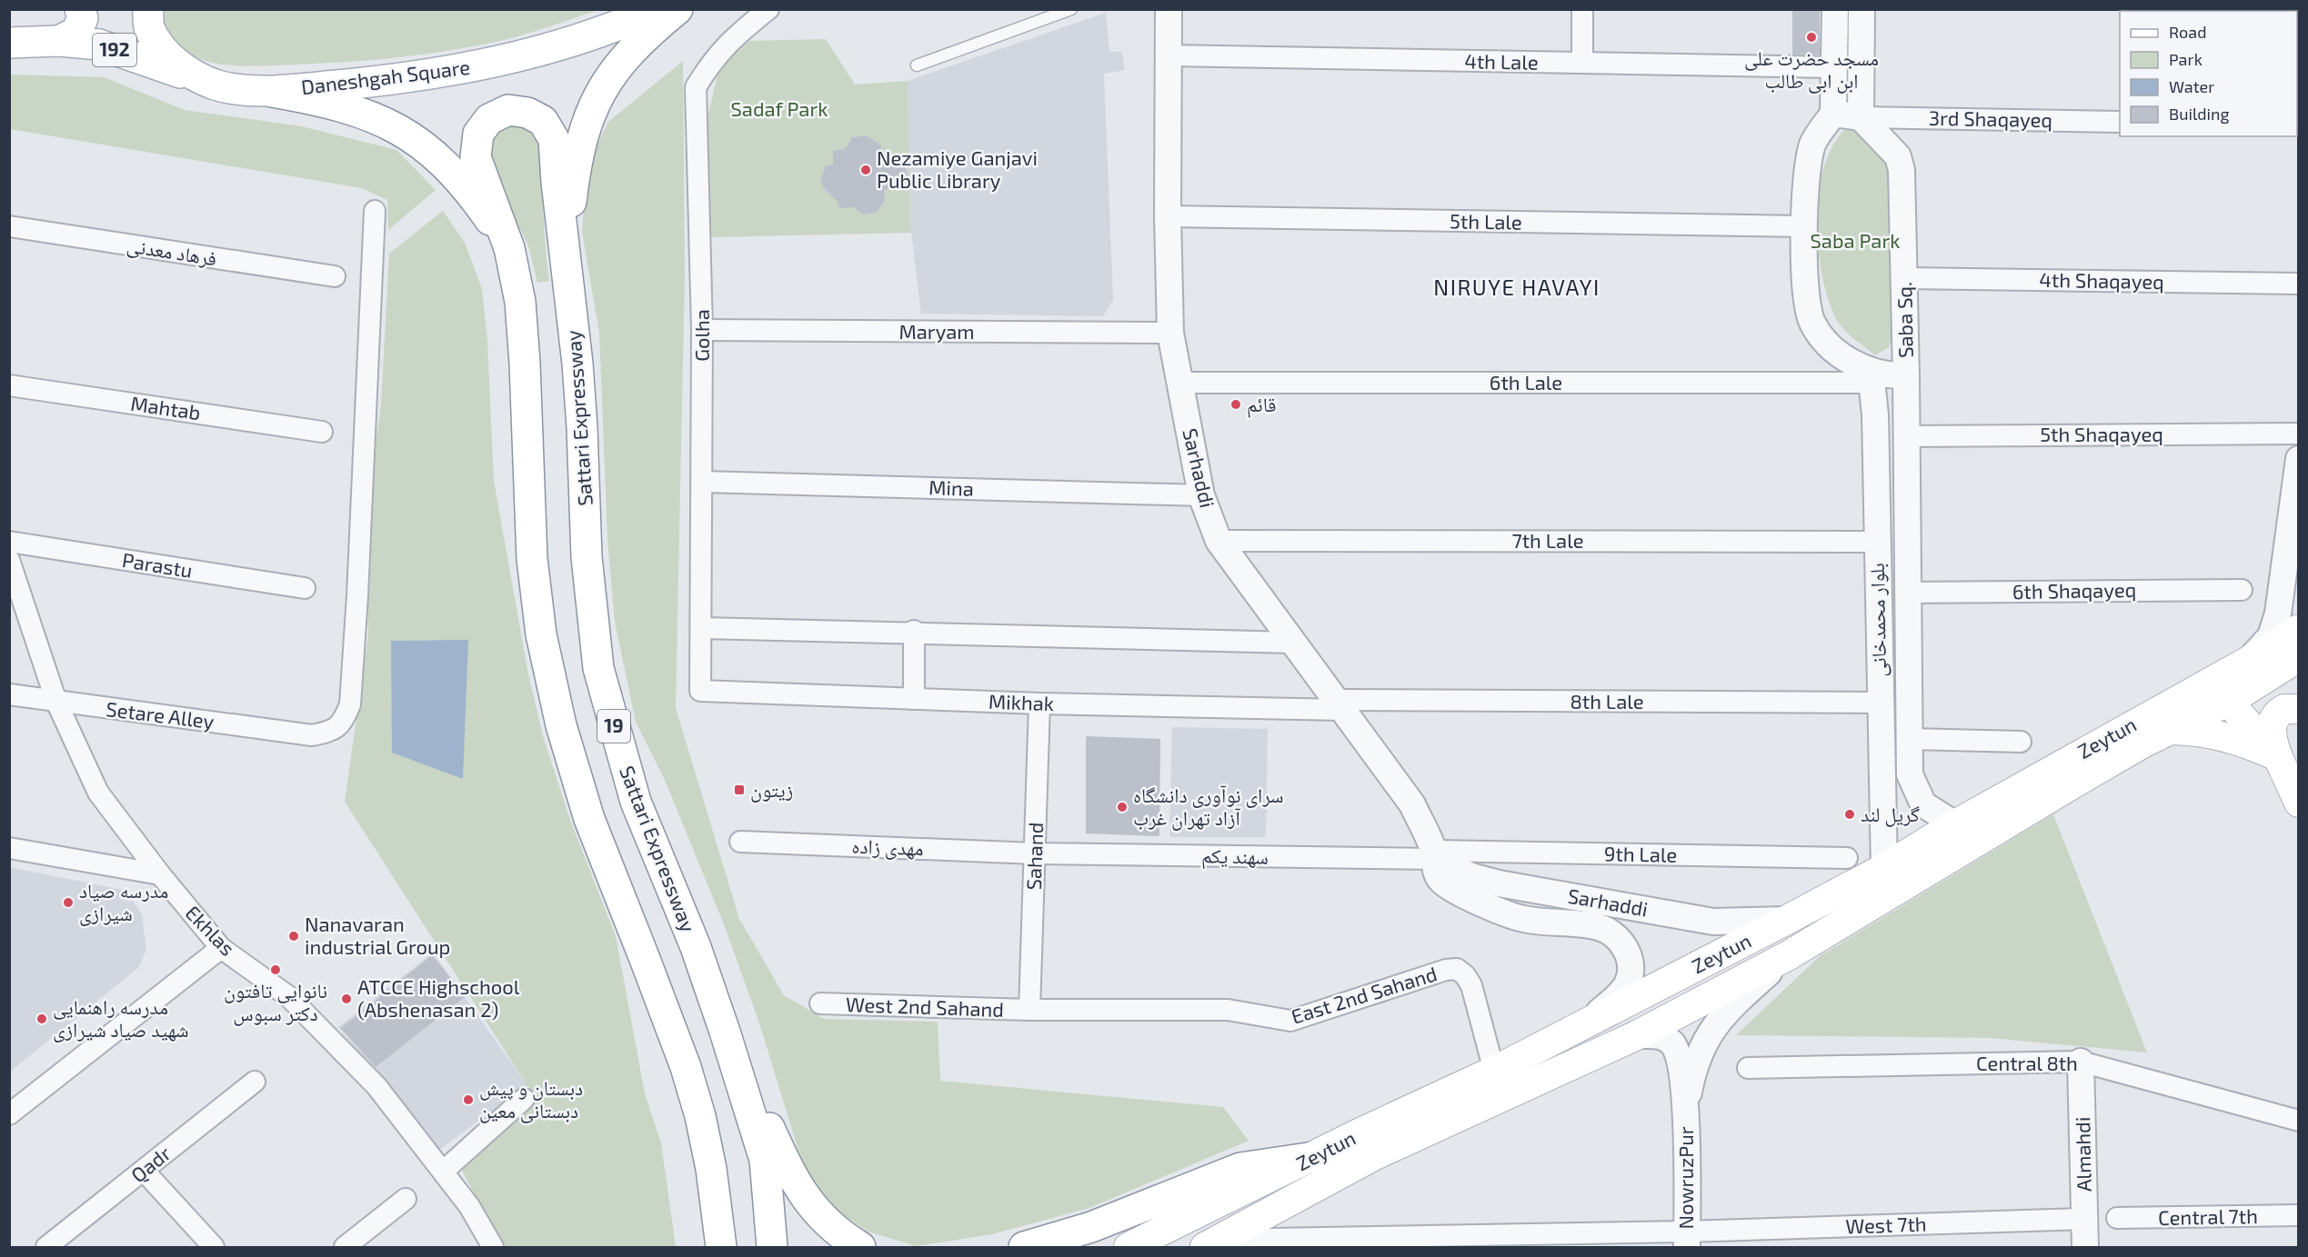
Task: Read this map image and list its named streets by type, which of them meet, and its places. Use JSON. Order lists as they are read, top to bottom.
{
  "streets": {
    "main road": [
      "192",
      "Daneshgah Square",
      "Sattari Expressway",
      "19",
      "Zeytun"
    ],
    "street": [
      "4th Lale",
      "3rd Shaqayeq",
      "5th Lale",
      "فرهاد معدنی",
      "4th Shaqayeq",
      "Saba Sq.",
      "Maryam",
      "Golha",
      "6th Lale",
      "Mahtab",
      "5th Shaqayeq",
      "Sarhaddi",
      "Mina",
      "7th Lale",
      "Parastu",
      "6th Shaqayeq",
      "بلوار محمدخانی",
      "8th Lale",
      "Mikhak",
      "Setare Alley",
      "مهدی زاده",
      "9th Lale",
      "Sahand",
      "سهند يكم",
      "Ekhlas",
      "East 2nd Sahand",
      "West 2nd Sahand",
      "Central 8th",
      "Almahdi",
      "Qadr",
      "NowruzPur",
      "Central 7th",
      "West 7th"
    ]
  },
  "crossings": [
    ["192", "Daneshgah Square"],
    ["4th Lale", "Sarhaddi"],
    ["3rd Shaqayeq", "Saba Sq."],
    ["5th Lale", "Saba Sq."],
    ["5th Lale", "Sarhaddi"],
    ["4th Shaqayeq", "Saba Sq."],
    ["Saba Sq.", "6th Lale"],
    ["Saba Sq.", "بلوار محمدخانی"],
    ["Maryam", "Golha"],
    ["Maryam", "Sarhaddi"],
    ["Golha", "Mina"],
    ["Golha", "Mikhak"],
    ["6th Lale", "Sarhaddi"],
    ["6th Lale", "بلوار محمدخانی"],
    ["Sattari Expressway", "19"],
    ["5th Shaqayeq", "بلوار محمدخانی"],
    ["Sarhaddi", "Mina"],
    ["Sarhaddi", "7th Lale"],
    ["Sarhaddi", "8th Lale"],
    ["Sarhaddi", "Mikhak"],
    ["Sarhaddi", "Zeytun"],
    ["Sarhaddi", "9th Lale"],
    ["Sarhaddi", "سهند يكم"],
    ["7th Lale", "بلوار محمدخانی"],
    ["6th Shaqayeq", "بلوار محمدخانی"],
    ["بلوار محمدخانی", "8th Lale"],
    ["بلوار محمدخانی", "Zeytun"],
    ["8th Lale", "Mikhak"],
    ["Mikhak", "Sahand"],
    ["Setare Alley", "Ekhlas"],
    ["Zeytun", "East 2nd Sahand"],
    ["Zeytun", "NowruzPur"],
    ["Zeytun", "West 7th"],
    ["مهدی زاده", "Sahand"],
    ["مهدی زاده", "سهند يكم"],
    ["9th Lale", "سهند يكم"],
    ["Sahand", "سهند يكم"],
    ["Sahand", "East 2nd Sahand"],
    ["Sahand", "West 2nd Sahand"],
    ["East 2nd Sahand", "West 2nd Sahand"],
    ["Central 8th", "Almahdi"],
    ["Almahdi", "West 7th"],
    ["NowruzPur", "West 7th"]
  ],
  "districts": ["NIRUYE HAVAYI"],
  "parks": ["Sadaf Park", "Saba Park"],
  "places": {
    "other": [
      "مسجد حضرت علی ابن ابی طالب",
      "Nezamiye Ganjavi Public Library",
      "قائم",
      "سرای نوآوری دانشگاه آزاد تهران غرب",
      "گریل لند",
      "مدرسه صیاد شیرازی",
      "Nanavaran industrial Group",
      "نانوایی تافتون دکتر سبوس",
      "ATCCE Highschool (Abshenasan 2)",
      "مدرسه راهنمايی شهيد صياد شيرازی",
      "دبستان و پیش دبستانی معین"
    ],
    "transit": ["زیتون"]
  },
  "legend": [
    "Road",
    "Park",
    "Water",
    "Building"
  ]
}
